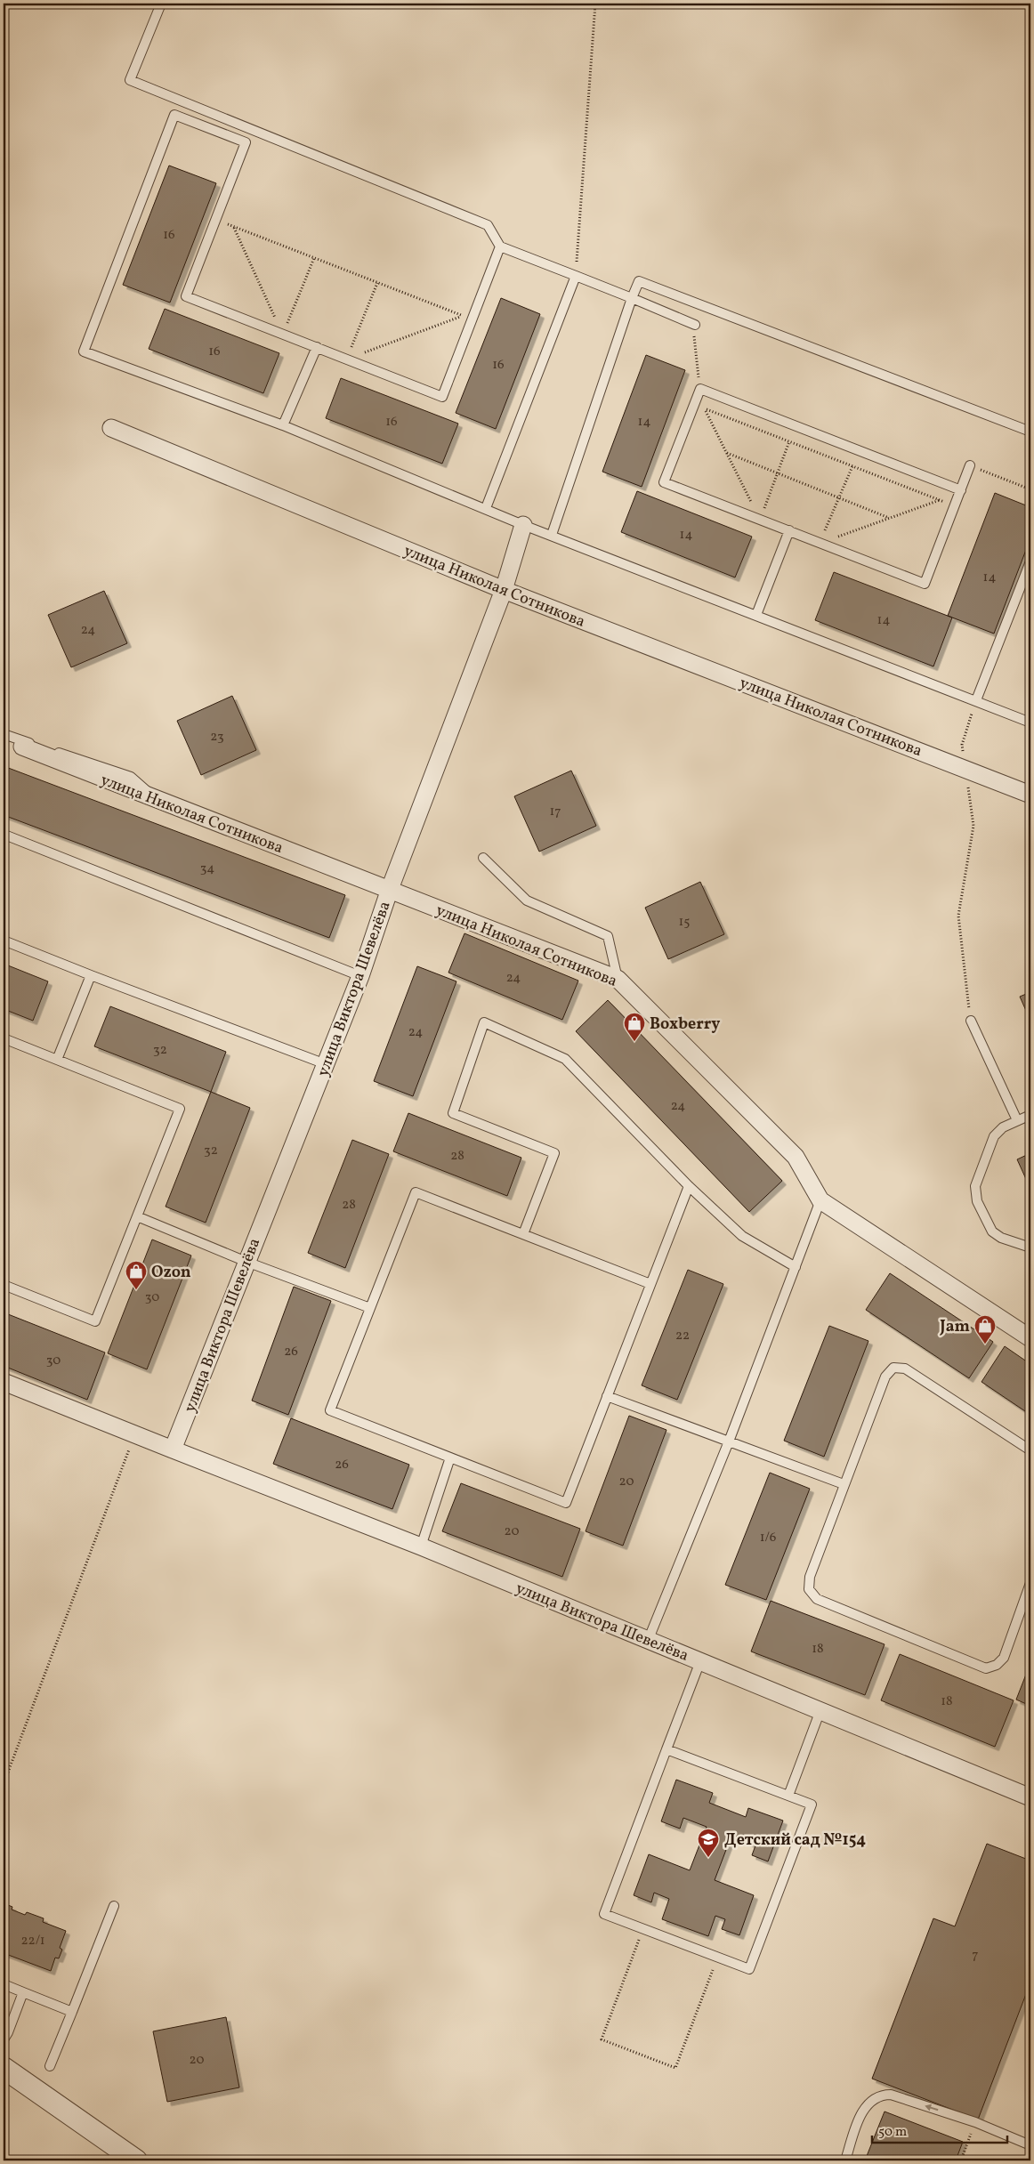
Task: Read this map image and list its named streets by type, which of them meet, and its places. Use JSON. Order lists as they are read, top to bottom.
{
  "streets": {
    "street": ["улица Николая Сотникова", "улица Виктора Шевелёва"]
  },
  "crossings": [
    ["улица Николая Сотникова", "улица Виктора Шевелёва"]
  ],
  "places": {
    "shop": ["Boxberry", "Ozon", "Jam"],
    "school or university": ["Детский сад №154"]
  },
  "house_numbers": [
    "16",
    "16",
    "16",
    "16",
    "14",
    "14",
    "14",
    "14",
    "24",
    "23",
    "17",
    "34",
    "15",
    "24",
    "24",
    "32",
    "24",
    "32",
    "28",
    "28",
    "30",
    "22",
    "26",
    "30",
    "26",
    "20",
    "20",
    "1/6",
    "18",
    "18",
    "22/1",
    "7",
    "20"
  ],
  "scale_bar": "50 m"
}
